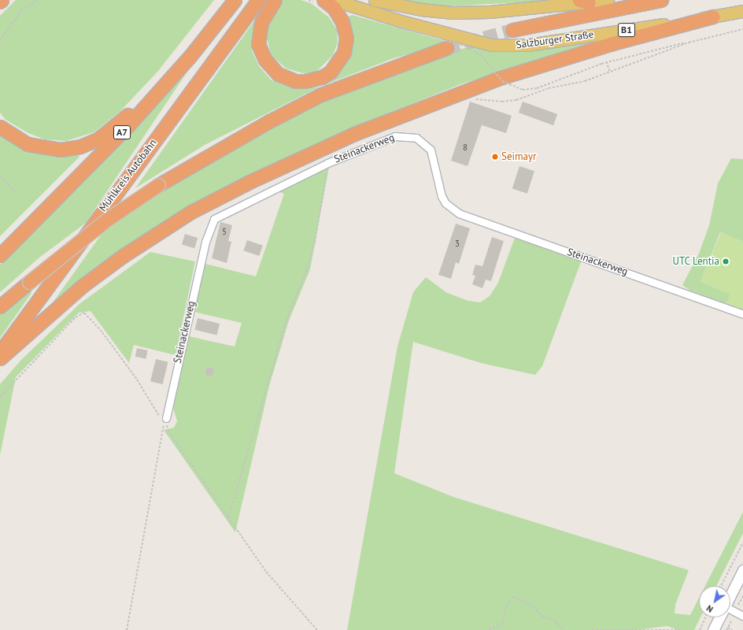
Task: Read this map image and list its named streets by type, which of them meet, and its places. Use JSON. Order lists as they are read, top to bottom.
{
  "streets": {
    "highway": ["A7", "Mühlkreis Autobahn"],
    "main road": ["B1", "Salzburger Straße"],
    "street": ["Steinackerweg"]
  },
  "places": ["Seimayr", "UTC Lentia"],
  "house_numbers": ["8", "5", "3"],
  "north": "bottom left"
}
